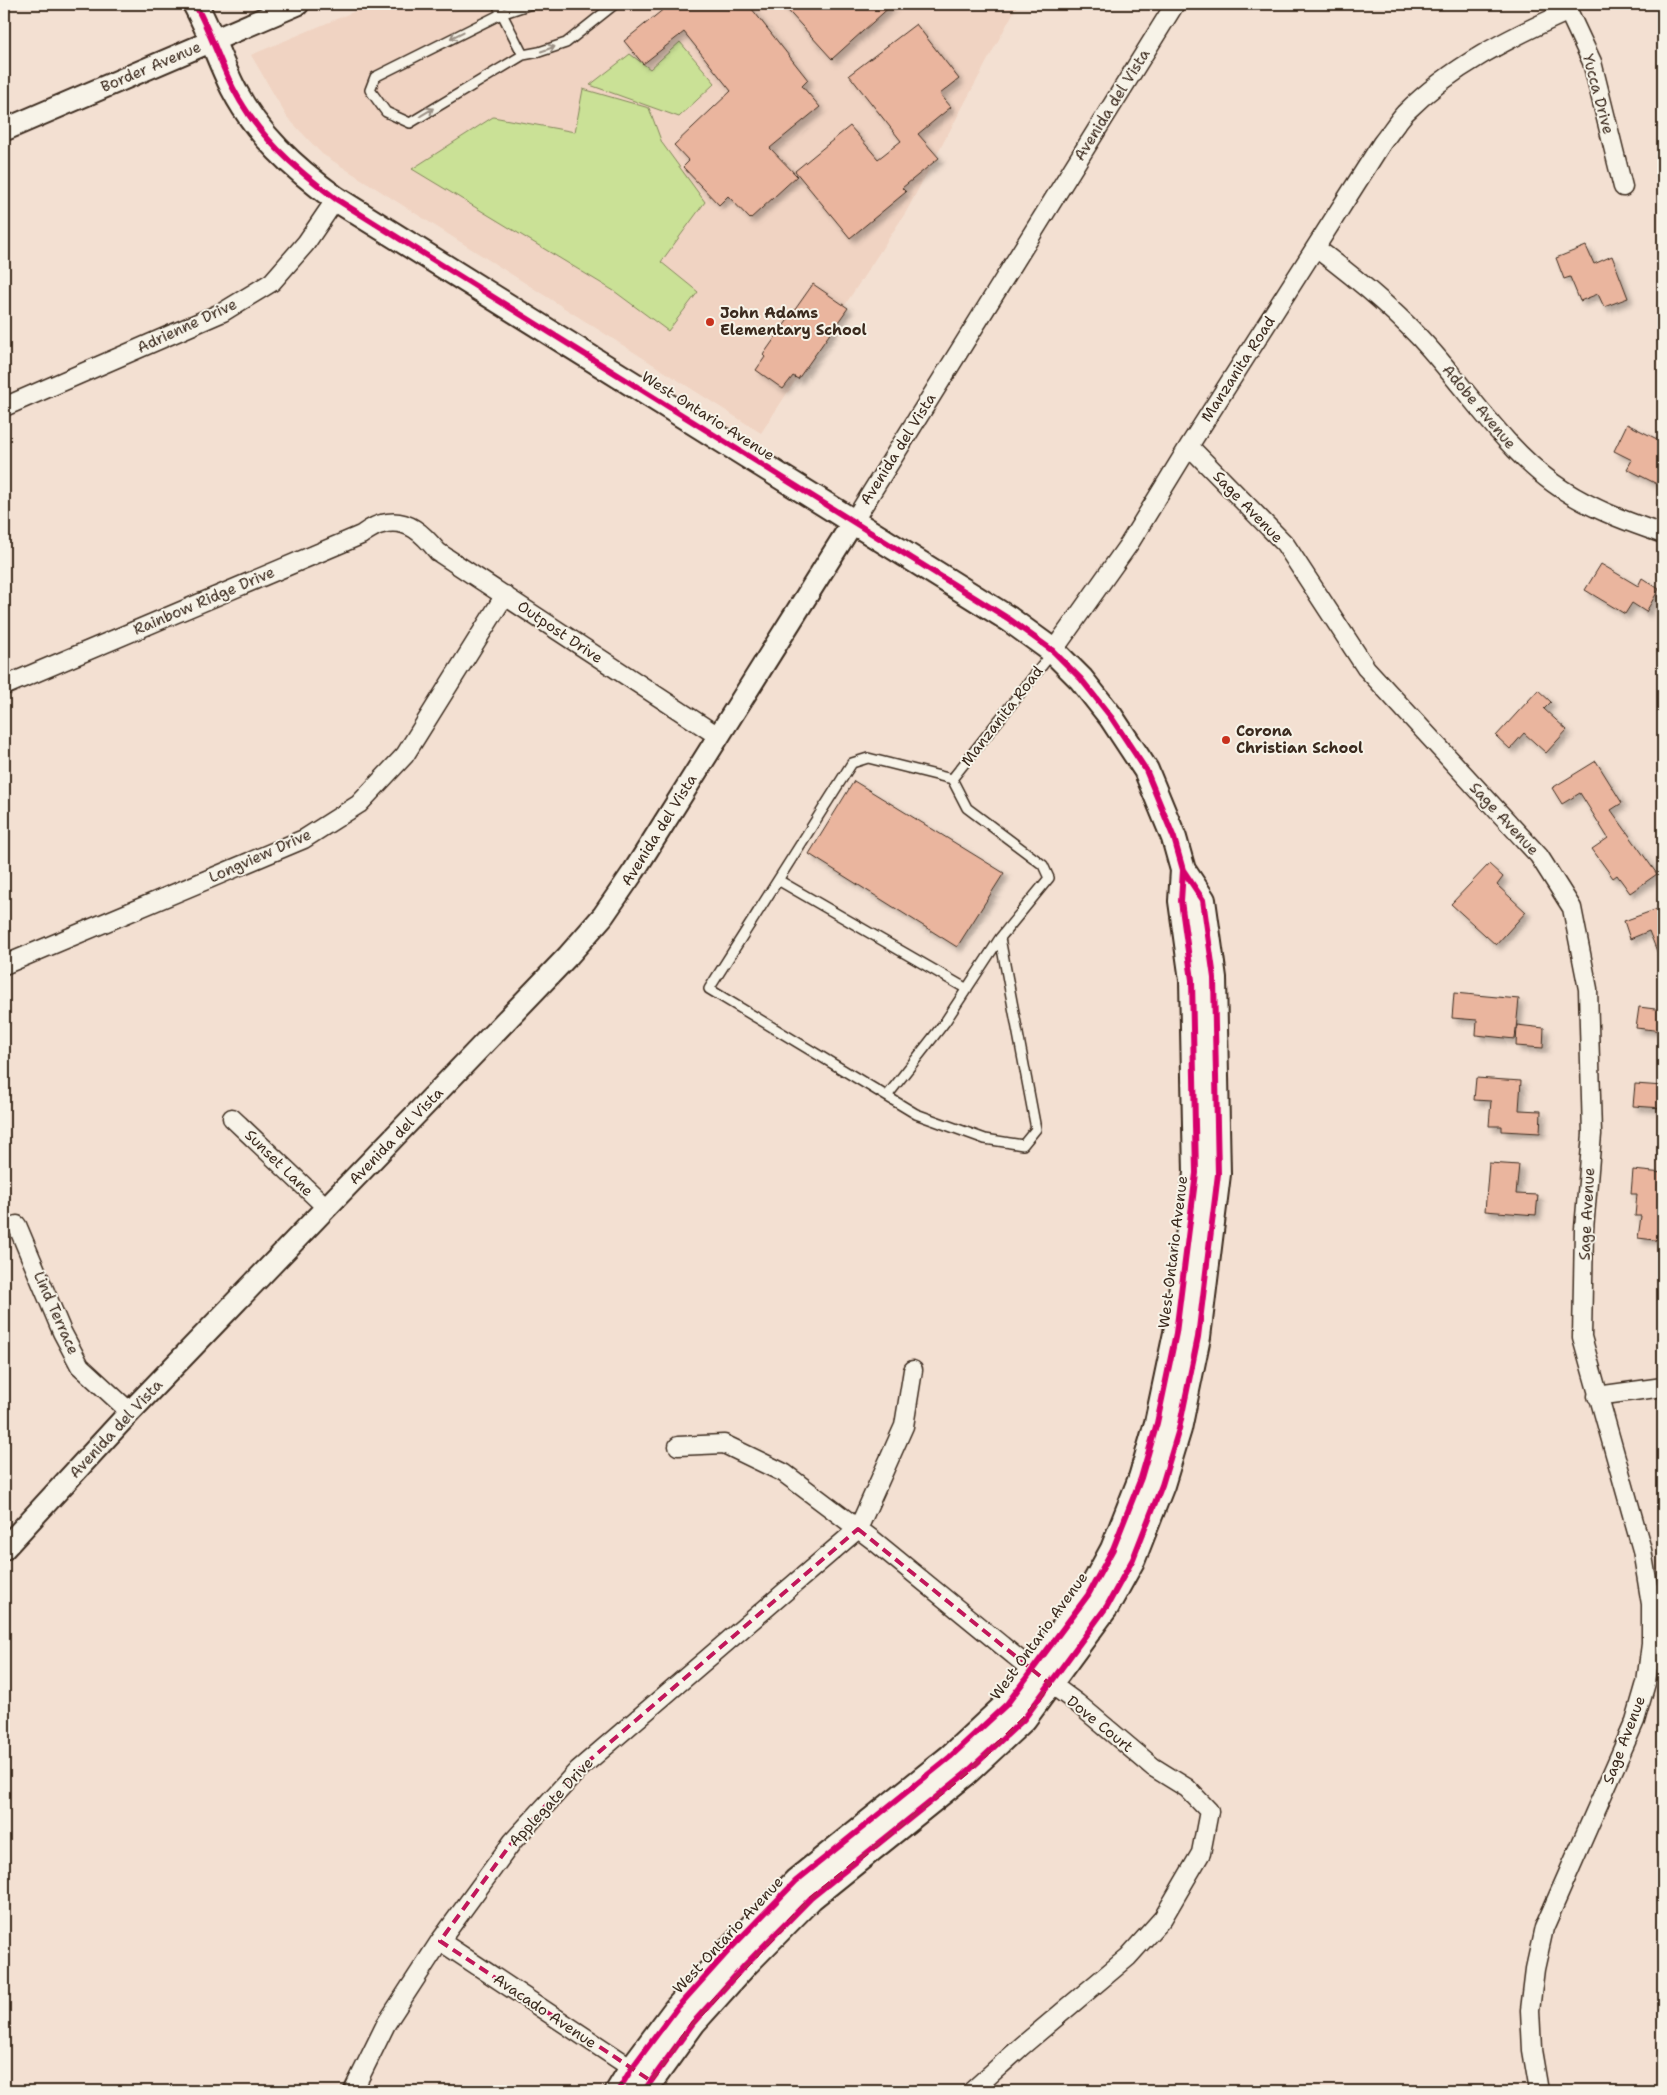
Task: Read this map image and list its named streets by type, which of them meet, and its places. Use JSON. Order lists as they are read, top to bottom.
{
  "streets": {
    "main road": ["West Ontario Avenue"],
    "street": [
      "Border Avenue",
      "Yucca Drive",
      "Avenida del Vista",
      "Adrienne Drive",
      "Manzanita Road",
      "Adobe Avenue",
      "Sage Avenue",
      "Rainbow Ridge Drive",
      "Outpost Drive",
      "Longview Drive",
      "Sunset Lane",
      "Lind Terrace",
      "Dove Court",
      "Applegate Drive",
      "Avacado Avenue"
    ]
  },
  "crossings": [
    ["Border Avenue", "West Ontario Avenue"],
    ["Yucca Drive", "Manzanita Road"],
    ["Avenida del Vista", "West Ontario Avenue"],
    ["Avenida del Vista", "Outpost Drive"],
    ["Avenida del Vista", "Sunset Lane"],
    ["Avenida del Vista", "Lind Terrace"],
    ["Adrienne Drive", "West Ontario Avenue"],
    ["Manzanita Road", "Adobe Avenue"],
    ["Manzanita Road", "West Ontario Avenue"],
    ["Manzanita Road", "Sage Avenue"],
    ["West Ontario Avenue", "Dove Court"],
    ["West Ontario Avenue", "Avacado Avenue"],
    ["Rainbow Ridge Drive", "Outpost Drive"],
    ["Outpost Drive", "Longview Drive"],
    ["Dove Court", "Applegate Drive"],
    ["Applegate Drive", "Avacado Avenue"]
  ],
  "places": ["John Adams Elementary School", "Corona Christian School"]
}
